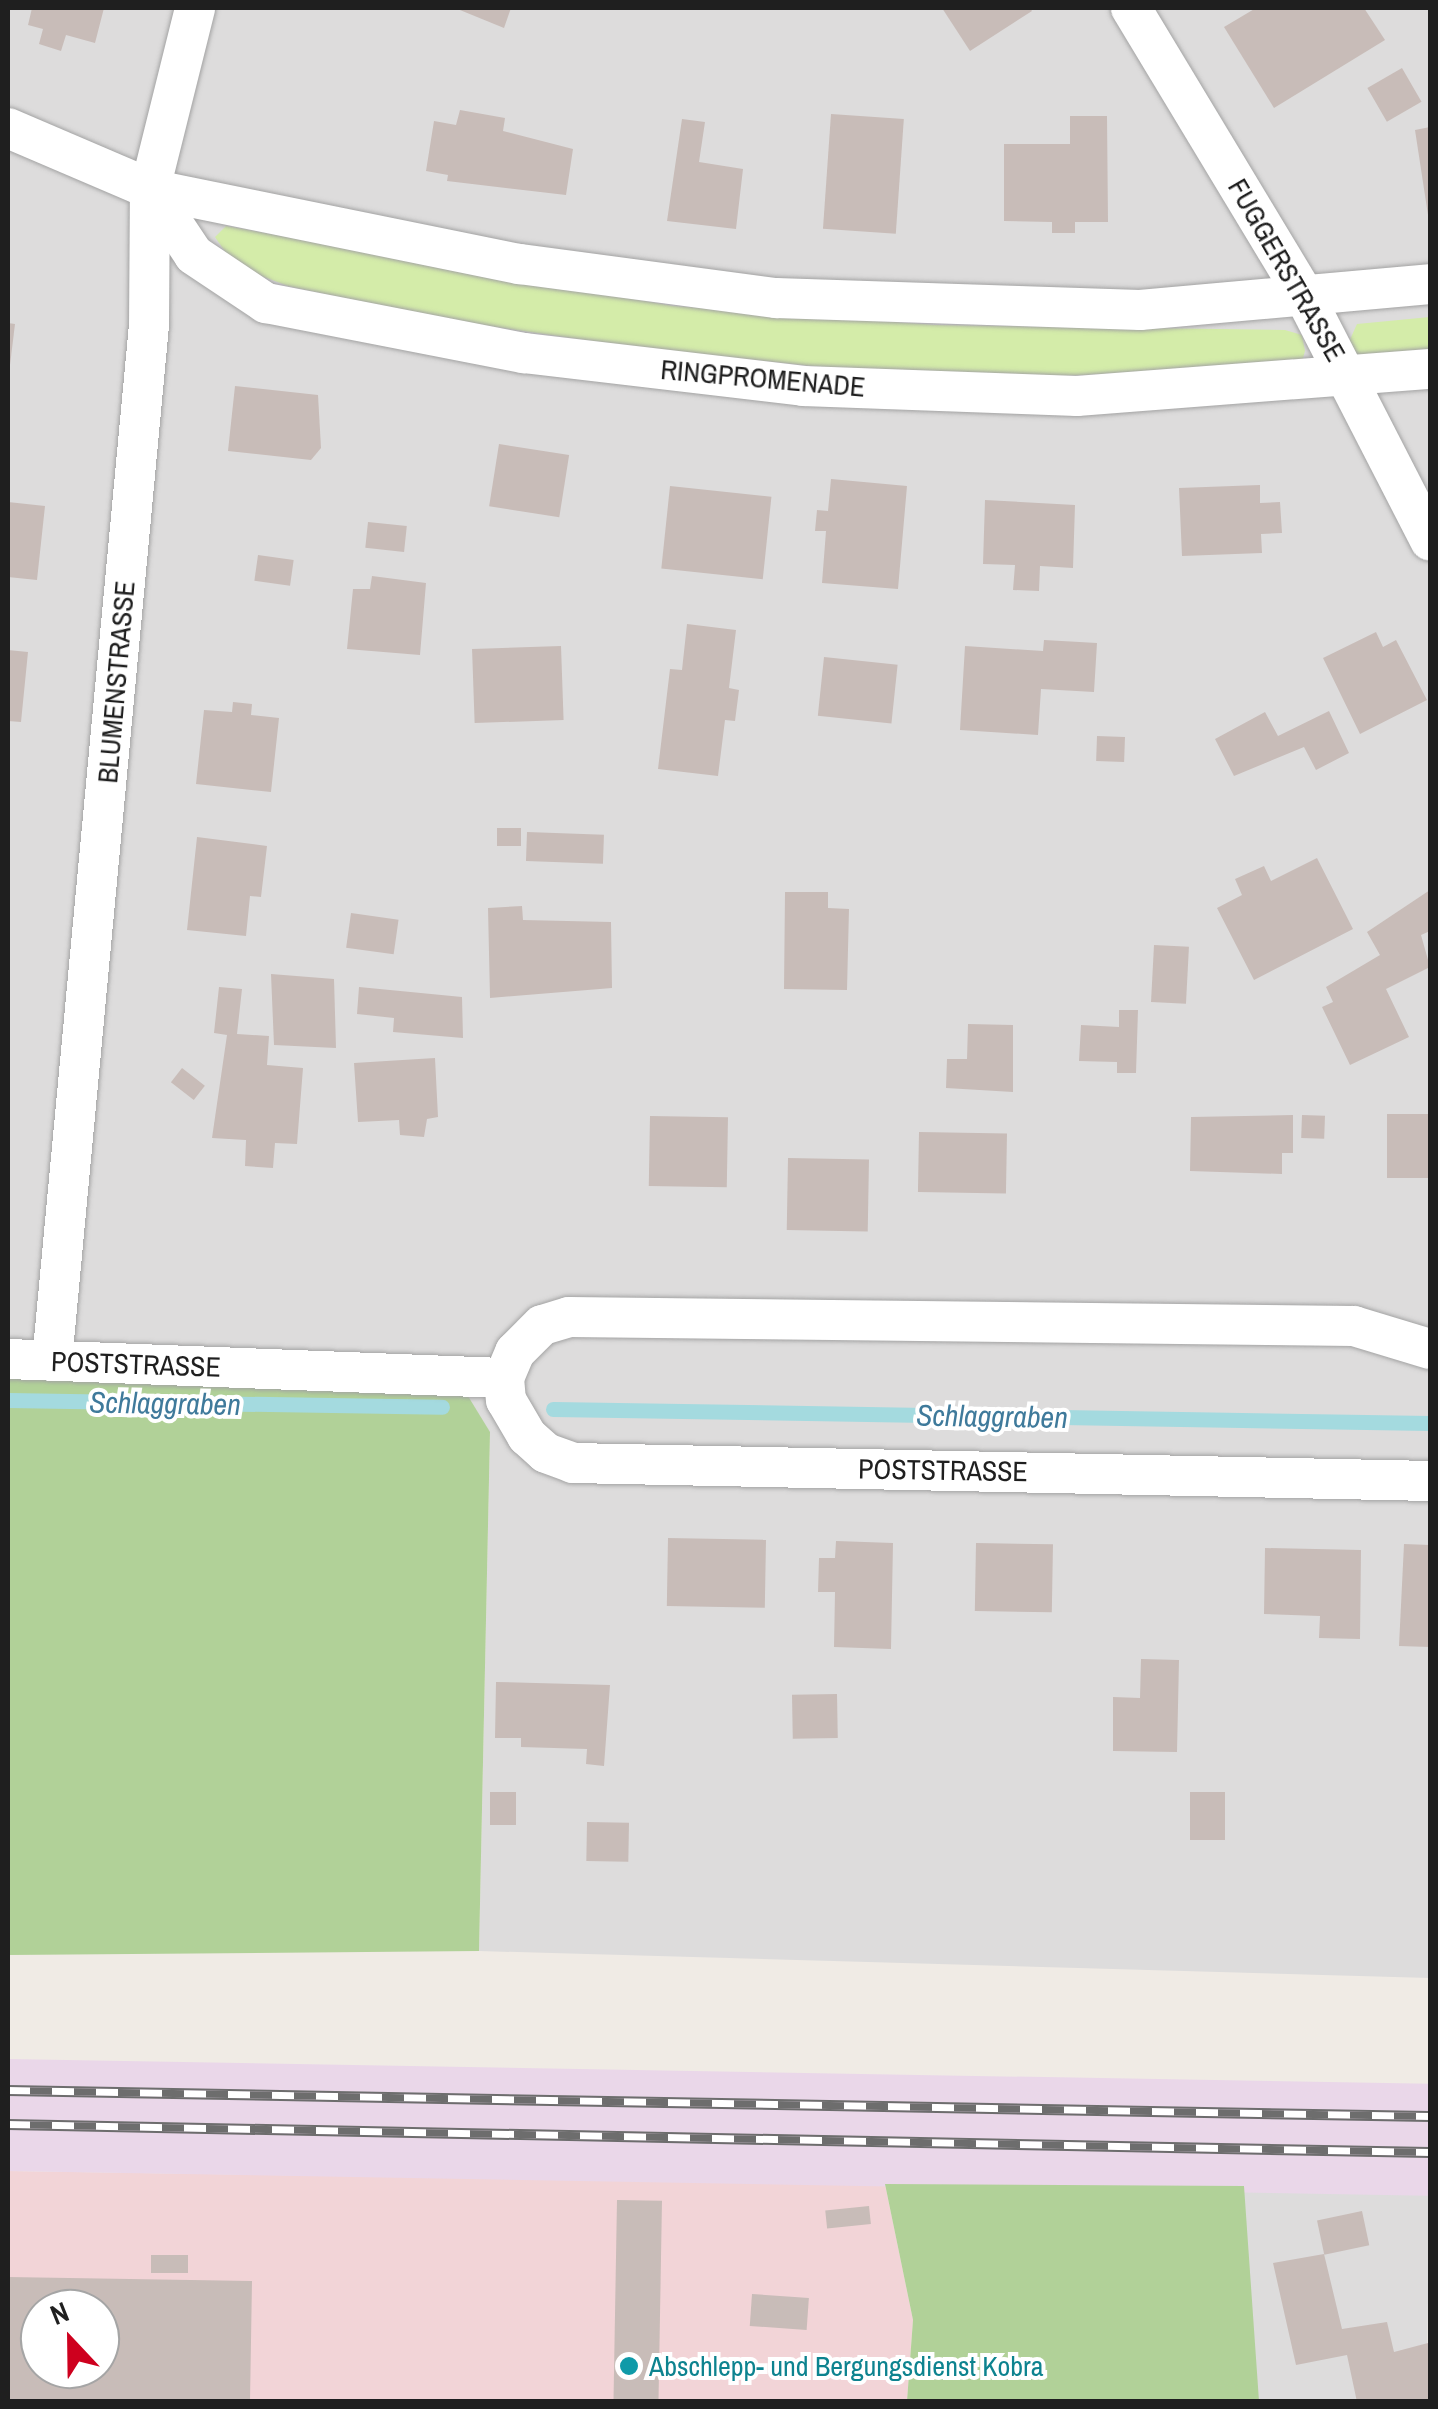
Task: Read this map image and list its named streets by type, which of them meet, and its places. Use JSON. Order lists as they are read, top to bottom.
{
  "streets": {
    "street": [
      "FUGGERSTRASSE",
      "RINGPROMENADE",
      "BLUMENSTRASSE",
      "POSTSTRASSE"
    ]
  },
  "crossings": [
    ["FUGGERSTRASSE", "RINGPROMENADE"],
    ["RINGPROMENADE", "BLUMENSTRASSE"],
    ["BLUMENSTRASSE", "POSTSTRASSE"]
  ],
  "water": ["Schlaggraben"],
  "places": ["Abschlepp- und Bergungsdienst Kobra"],
  "north": "top"
}
